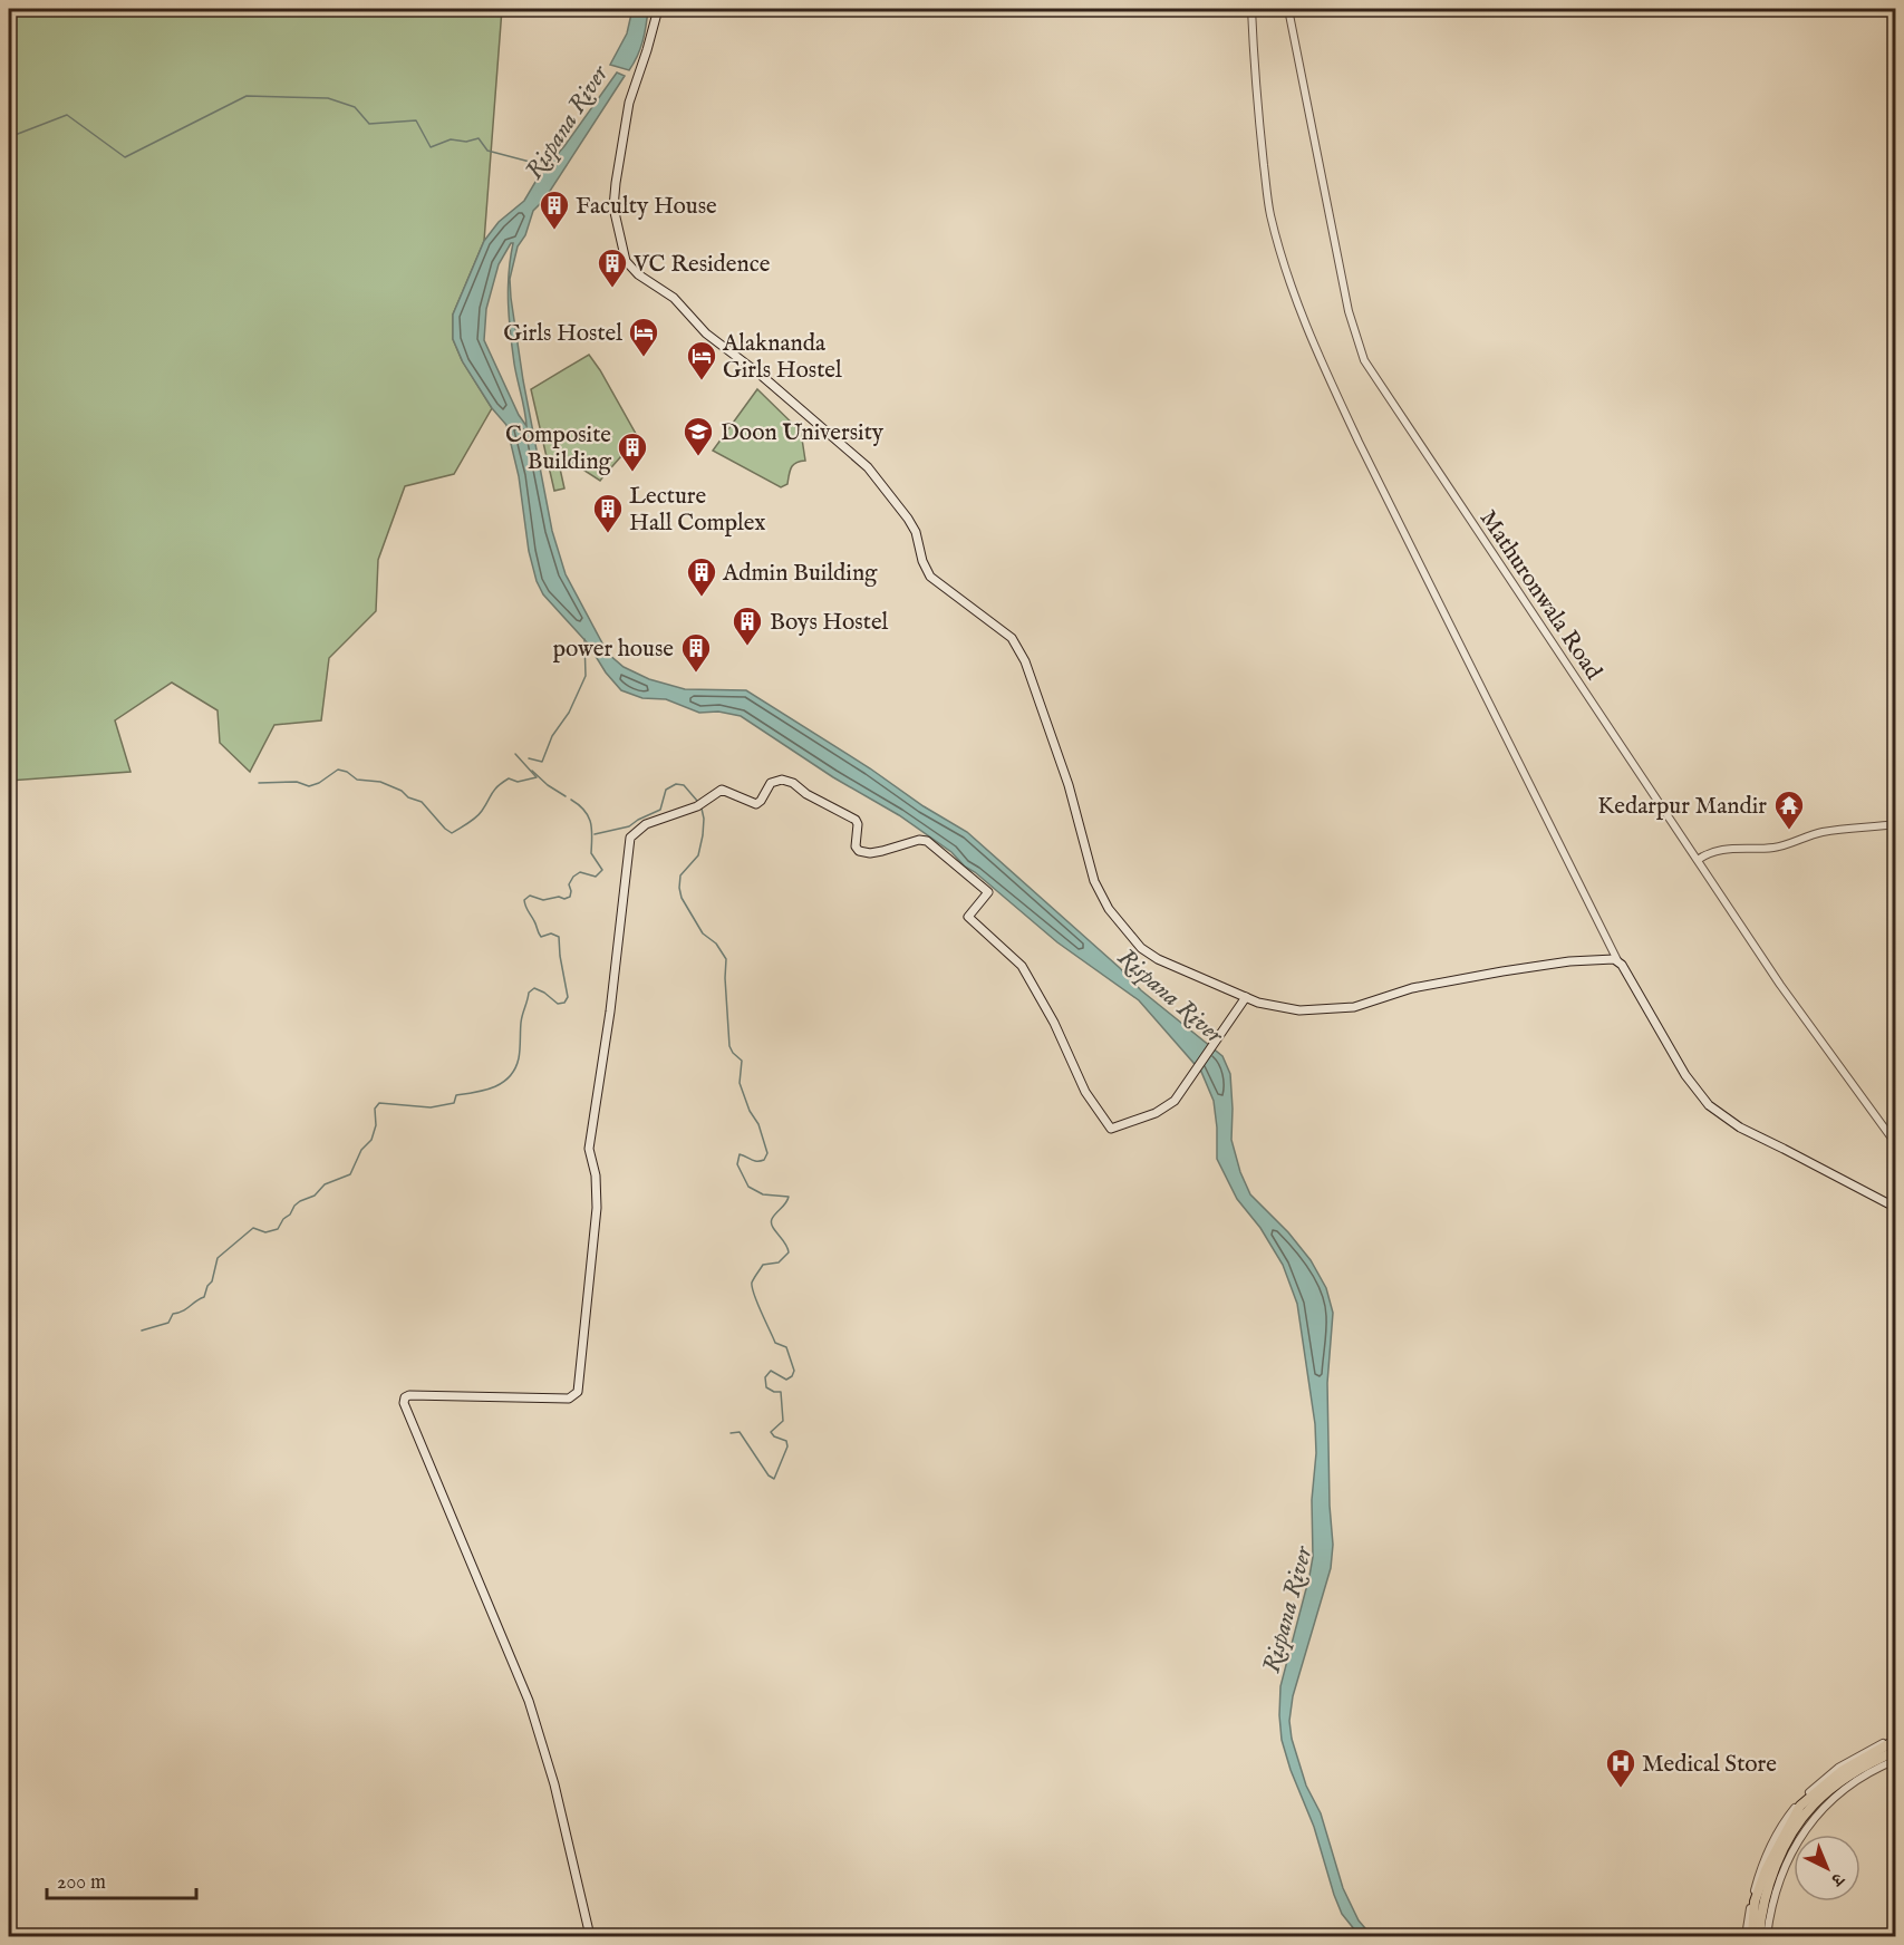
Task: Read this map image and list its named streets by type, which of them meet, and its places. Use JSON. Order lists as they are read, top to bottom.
{
  "streets": {
    "street": ["Mathuronwala Road"]
  },
  "water": ["Rispana River"],
  "places": {
    "building": [
      "Faculty House",
      "VC Residence",
      "Composite Building",
      "Lecture Hall Complex",
      "Admin Building",
      "Boys Hostel",
      "power house"
    ],
    "hotel": ["Girls Hostel", "Alaknanda Girls Hostel"],
    "school or university": ["Doon University"],
    "temple": ["Kedarpur Mandir"],
    "hospital": ["Medical Store"]
  },
  "scale_bar": "200 m",
  "north": "bottom right"
}
